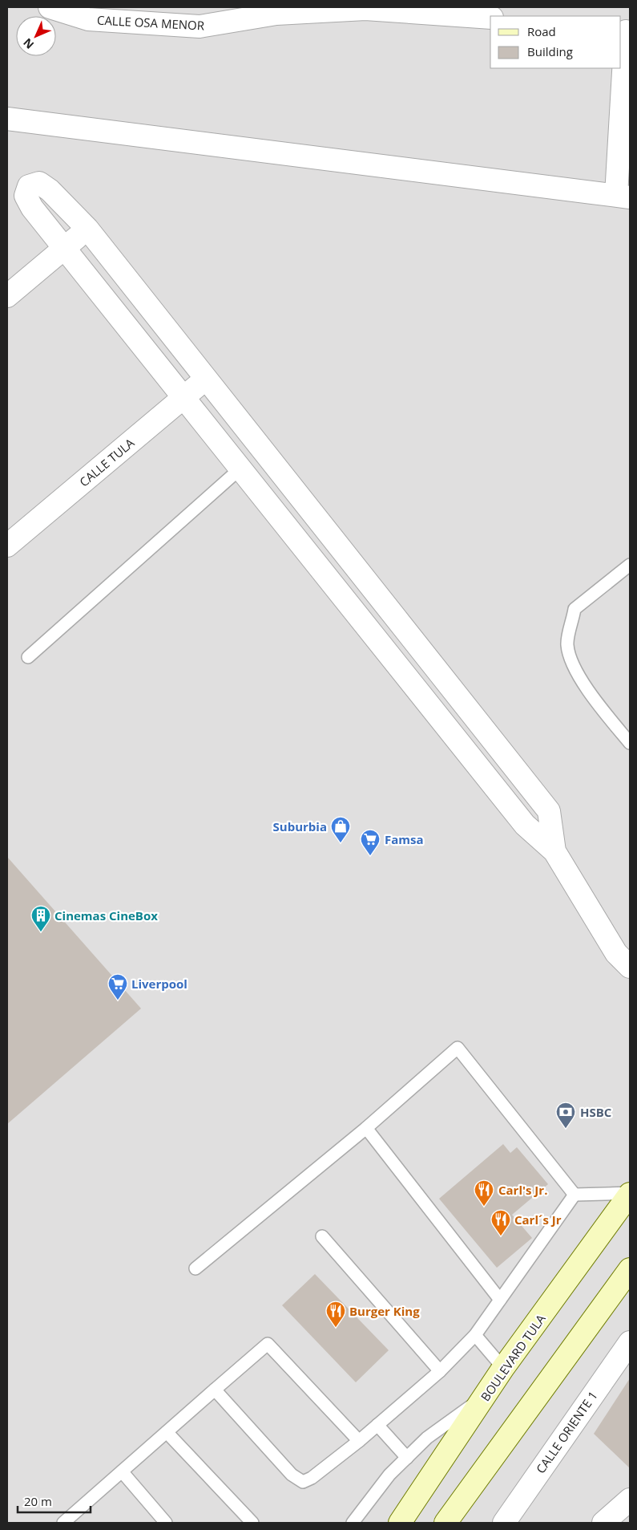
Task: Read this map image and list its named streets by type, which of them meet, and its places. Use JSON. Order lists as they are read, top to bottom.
{
  "streets": {
    "main road": ["BOULEVARD TULA"],
    "street": ["CALLE OSA MENOR", "CALLE TULA", "CALLE ORIENTE 1"]
  },
  "places": {
    "shop": ["Suburbia"],
    "supermarket": ["Famsa", "Liverpool"],
    "building": ["Cinemas CineBox"],
    "bank": ["HSBC"],
    "restaurant": ["Carl's Jr.", "Carl´s Jr", "Burger King"]
  },
  "legend": ["Road", "Building"],
  "scale_bar": "20 m",
  "north": "bottom left"
}
